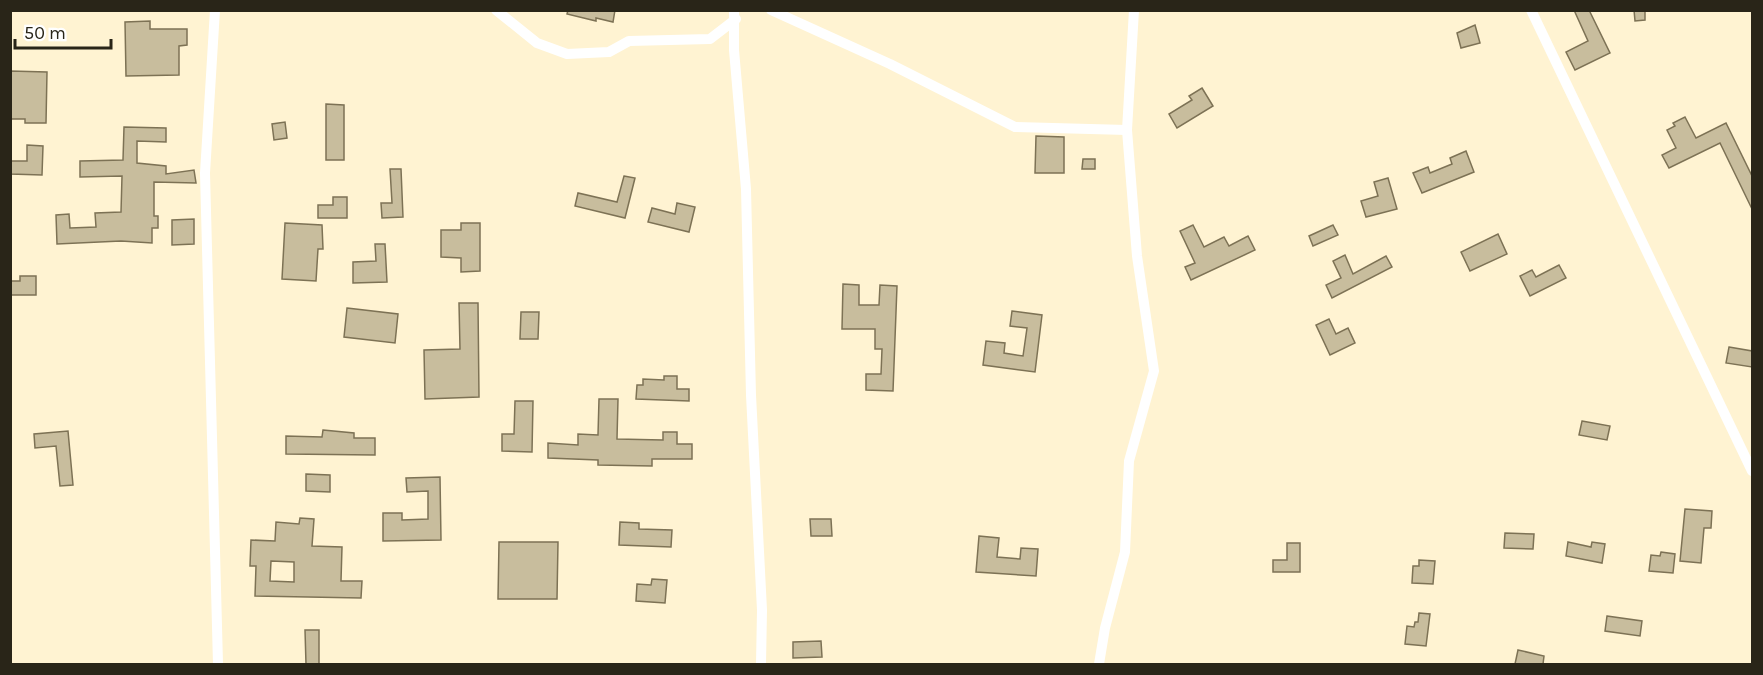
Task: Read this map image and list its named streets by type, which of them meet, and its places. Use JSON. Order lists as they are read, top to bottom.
{
  "scale_bar": "50 m"
}
